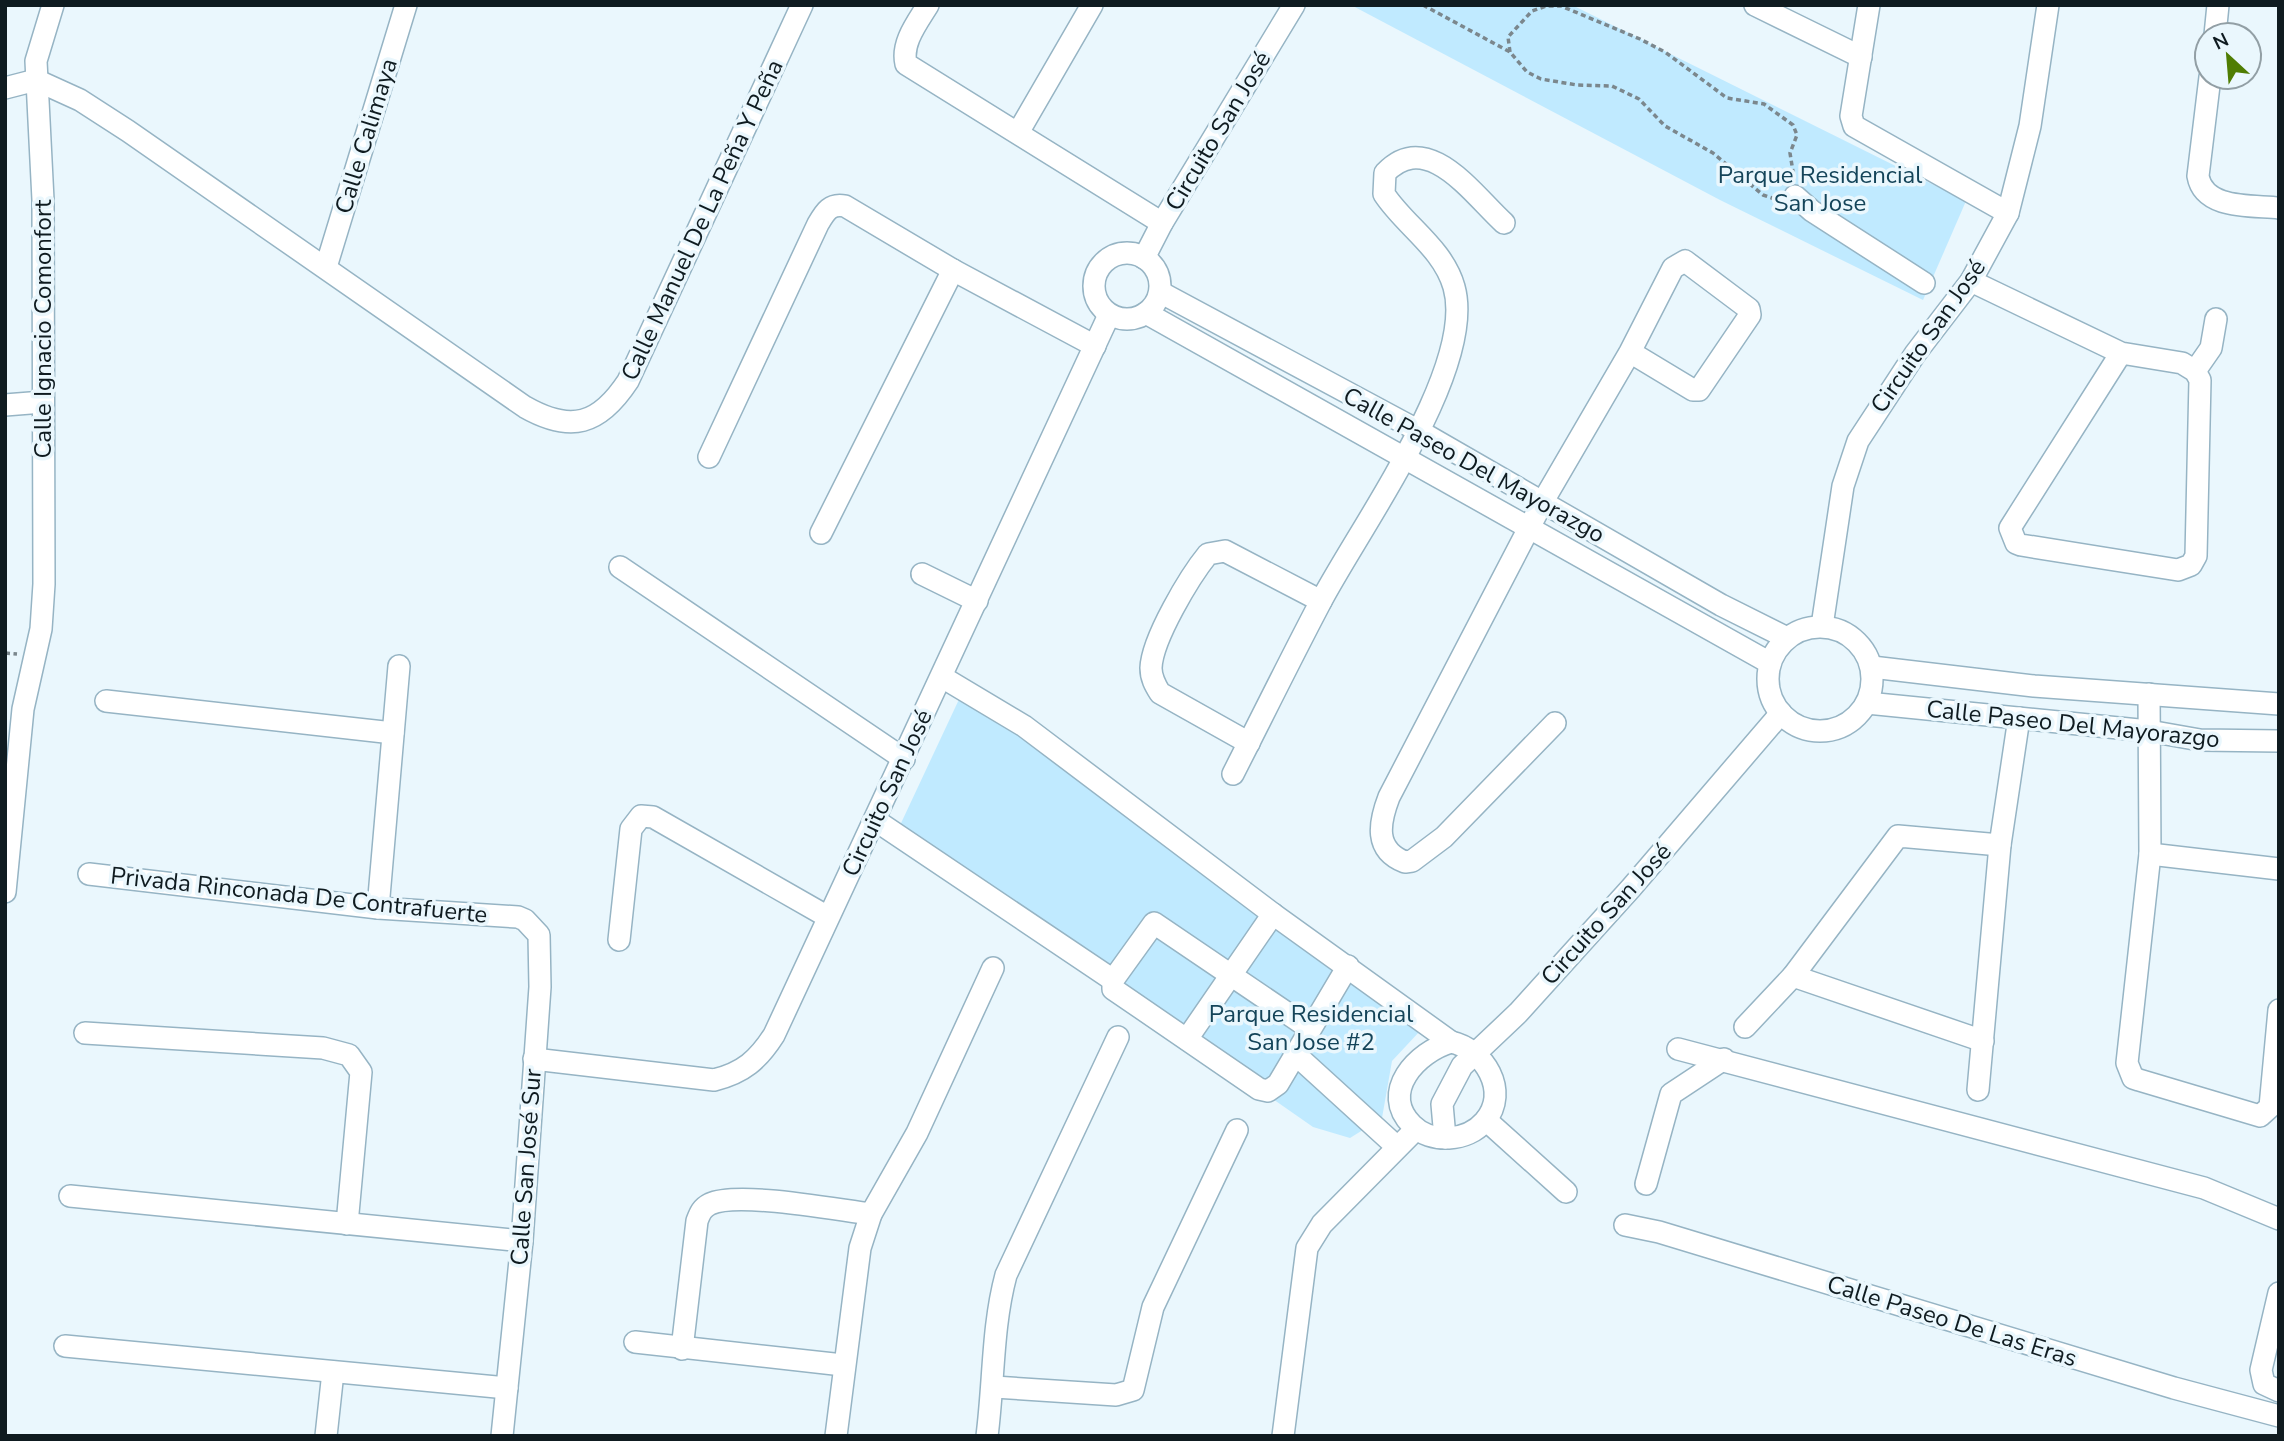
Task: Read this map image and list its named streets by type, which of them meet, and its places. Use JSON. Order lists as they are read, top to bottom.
{
  "streets": {
    "street": [
      "Circuito San José",
      "Calle Calimaya",
      "Calle Manuel De La Peña Y Peña",
      "Calle Ignacio Comonfort",
      "Calle Paseo Del Mayorazgo",
      "Privada Rinconada De Contrafuerte",
      "Calle San José Sur",
      "Calle Paseo De Las Eras"
    ]
  },
  "crossings": [
    ["Circuito San José", "Calle Paseo Del Mayorazgo"],
    ["Circuito San José", "Calle San José Sur"],
    ["Calle Calimaya", "Calle Manuel De La Peña Y Peña"],
    ["Calle Manuel De La Peña Y Peña", "Calle Ignacio Comonfort"],
    ["Privada Rinconada De Contrafuerte", "Calle San José Sur"]
  ],
  "parks": ["Parque Residencial San Jose", "Parque Residencial San Jose #2"],
  "north": "top left"
}
